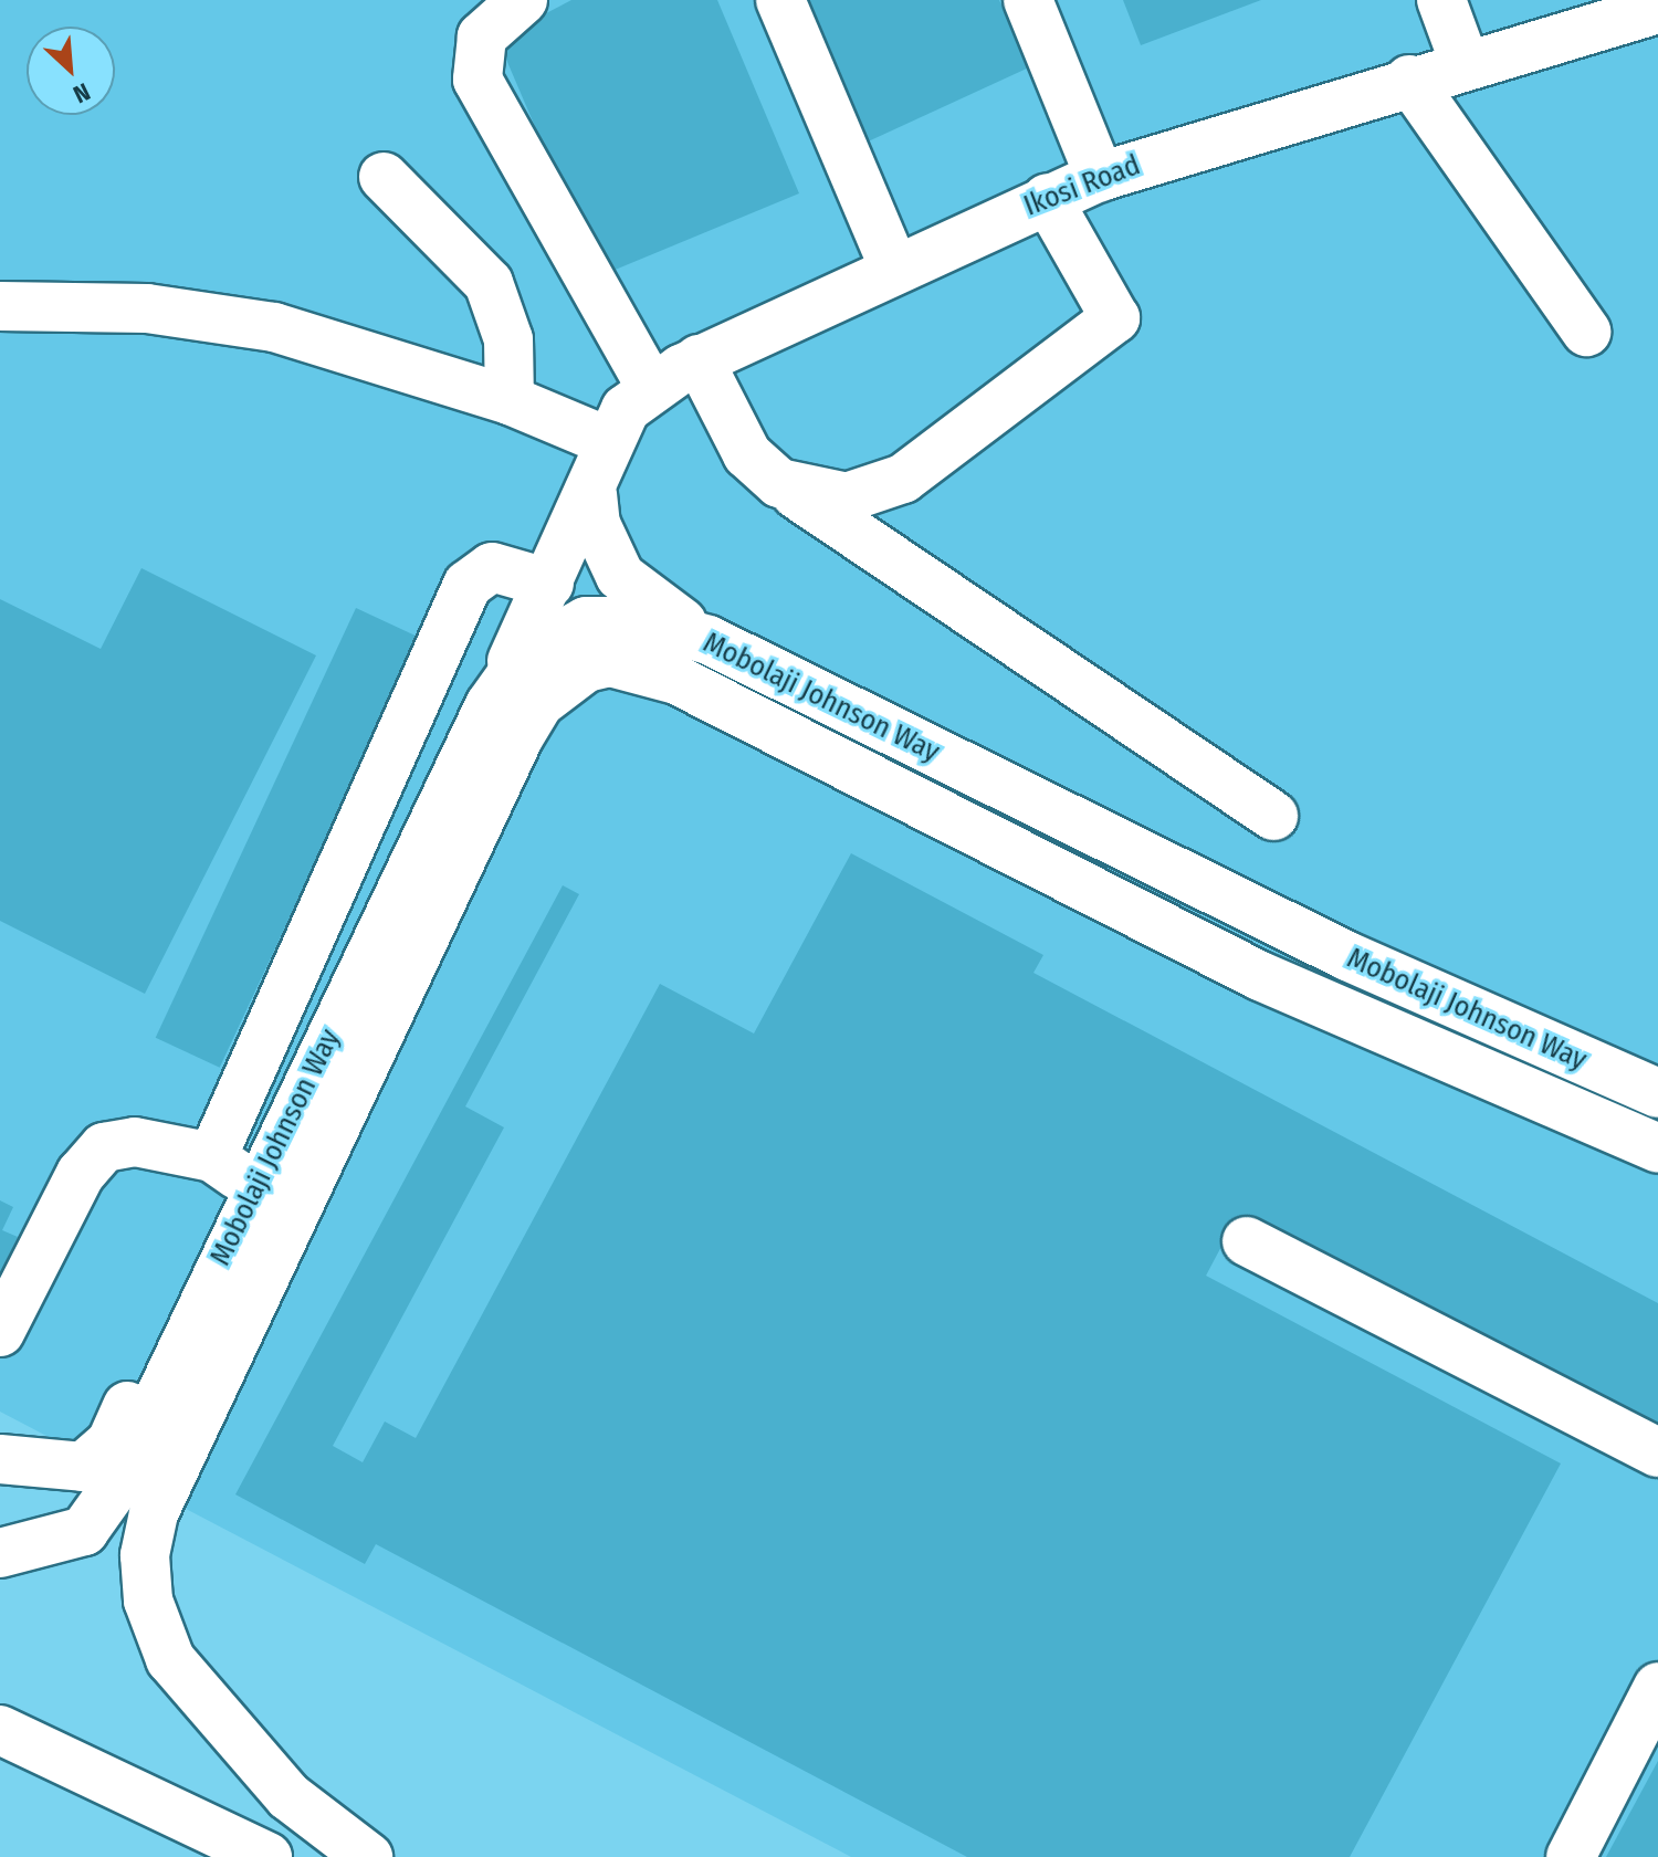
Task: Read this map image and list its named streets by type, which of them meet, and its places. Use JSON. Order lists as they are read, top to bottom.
{
  "streets": {
    "main road": ["Ikosi Road", "Mobolaji Johnson Way"]
  },
  "crossings": [
    ["Ikosi Road", "Mobolaji Johnson Way"]
  ],
  "north": "bottom right"
}
